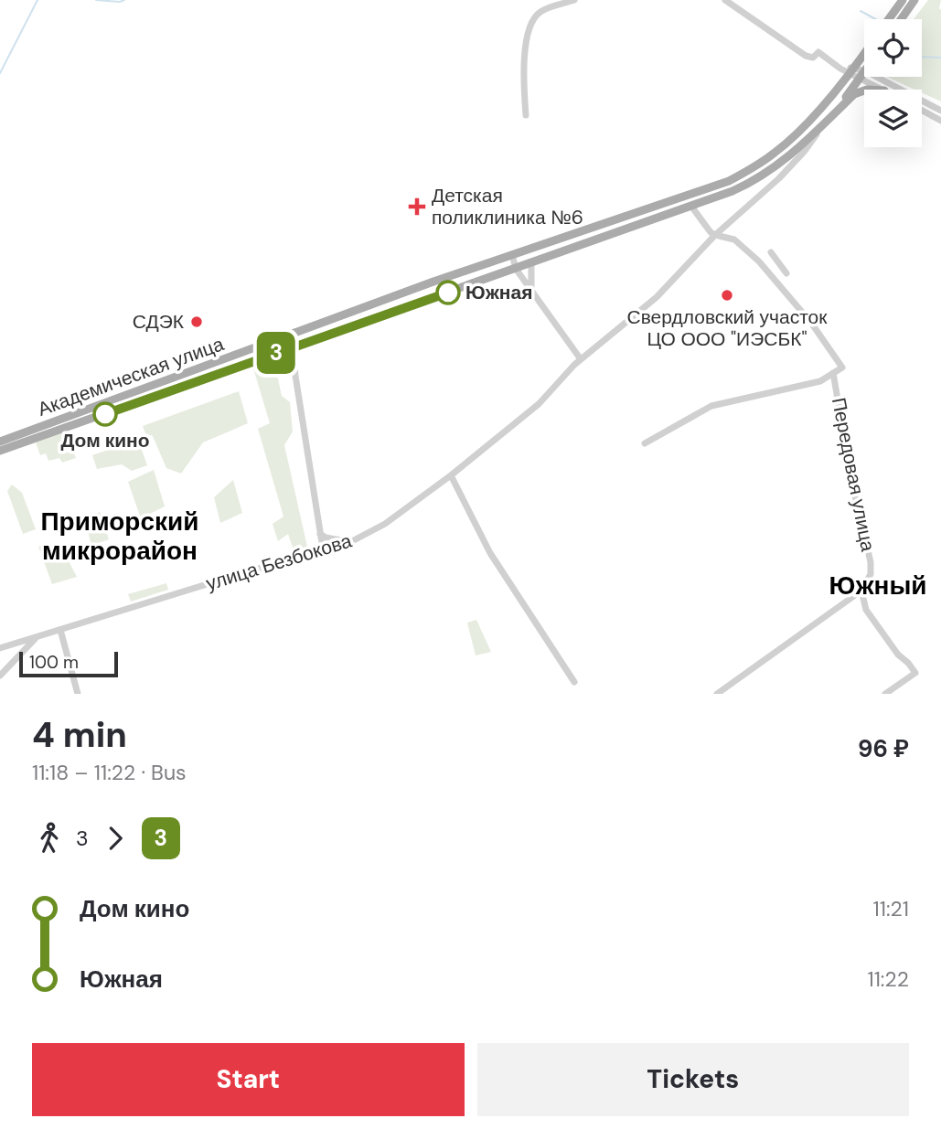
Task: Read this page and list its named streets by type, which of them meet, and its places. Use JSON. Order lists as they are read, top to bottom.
{
  "streets": {
    "main road": ["Академическая улица"],
    "street": ["Передовая улица", "улица Безбокова"]
  },
  "districts": ["Приморский микрорайон", "Южный"],
  "places": {
    "health": ["Детская поликлиника №6"],
    "other": [
      "Южная",
      "Свердловский участок ЦО ООО \"ИЭСБК\"",
      "СДЭК",
      "Дом кино"
    ]
  },
  "lines": ["bus line 3"],
  "scale_bar": "100 m",
  "page": {
    "on_map": "3",
    "scale": "100 m",
    "heading": ["4 min", "11:18 – 11:22 · Bus", "96 ₽"],
    "legs": ["3", "3"],
    "list": [
      {
        "name": "Дом кино",
        "value": "11:21"
      },
      {
        "name": "Южная",
        "value": "11:22"
      }
    ],
    "buttons": ["Start", "Tickets"]
  }
}
